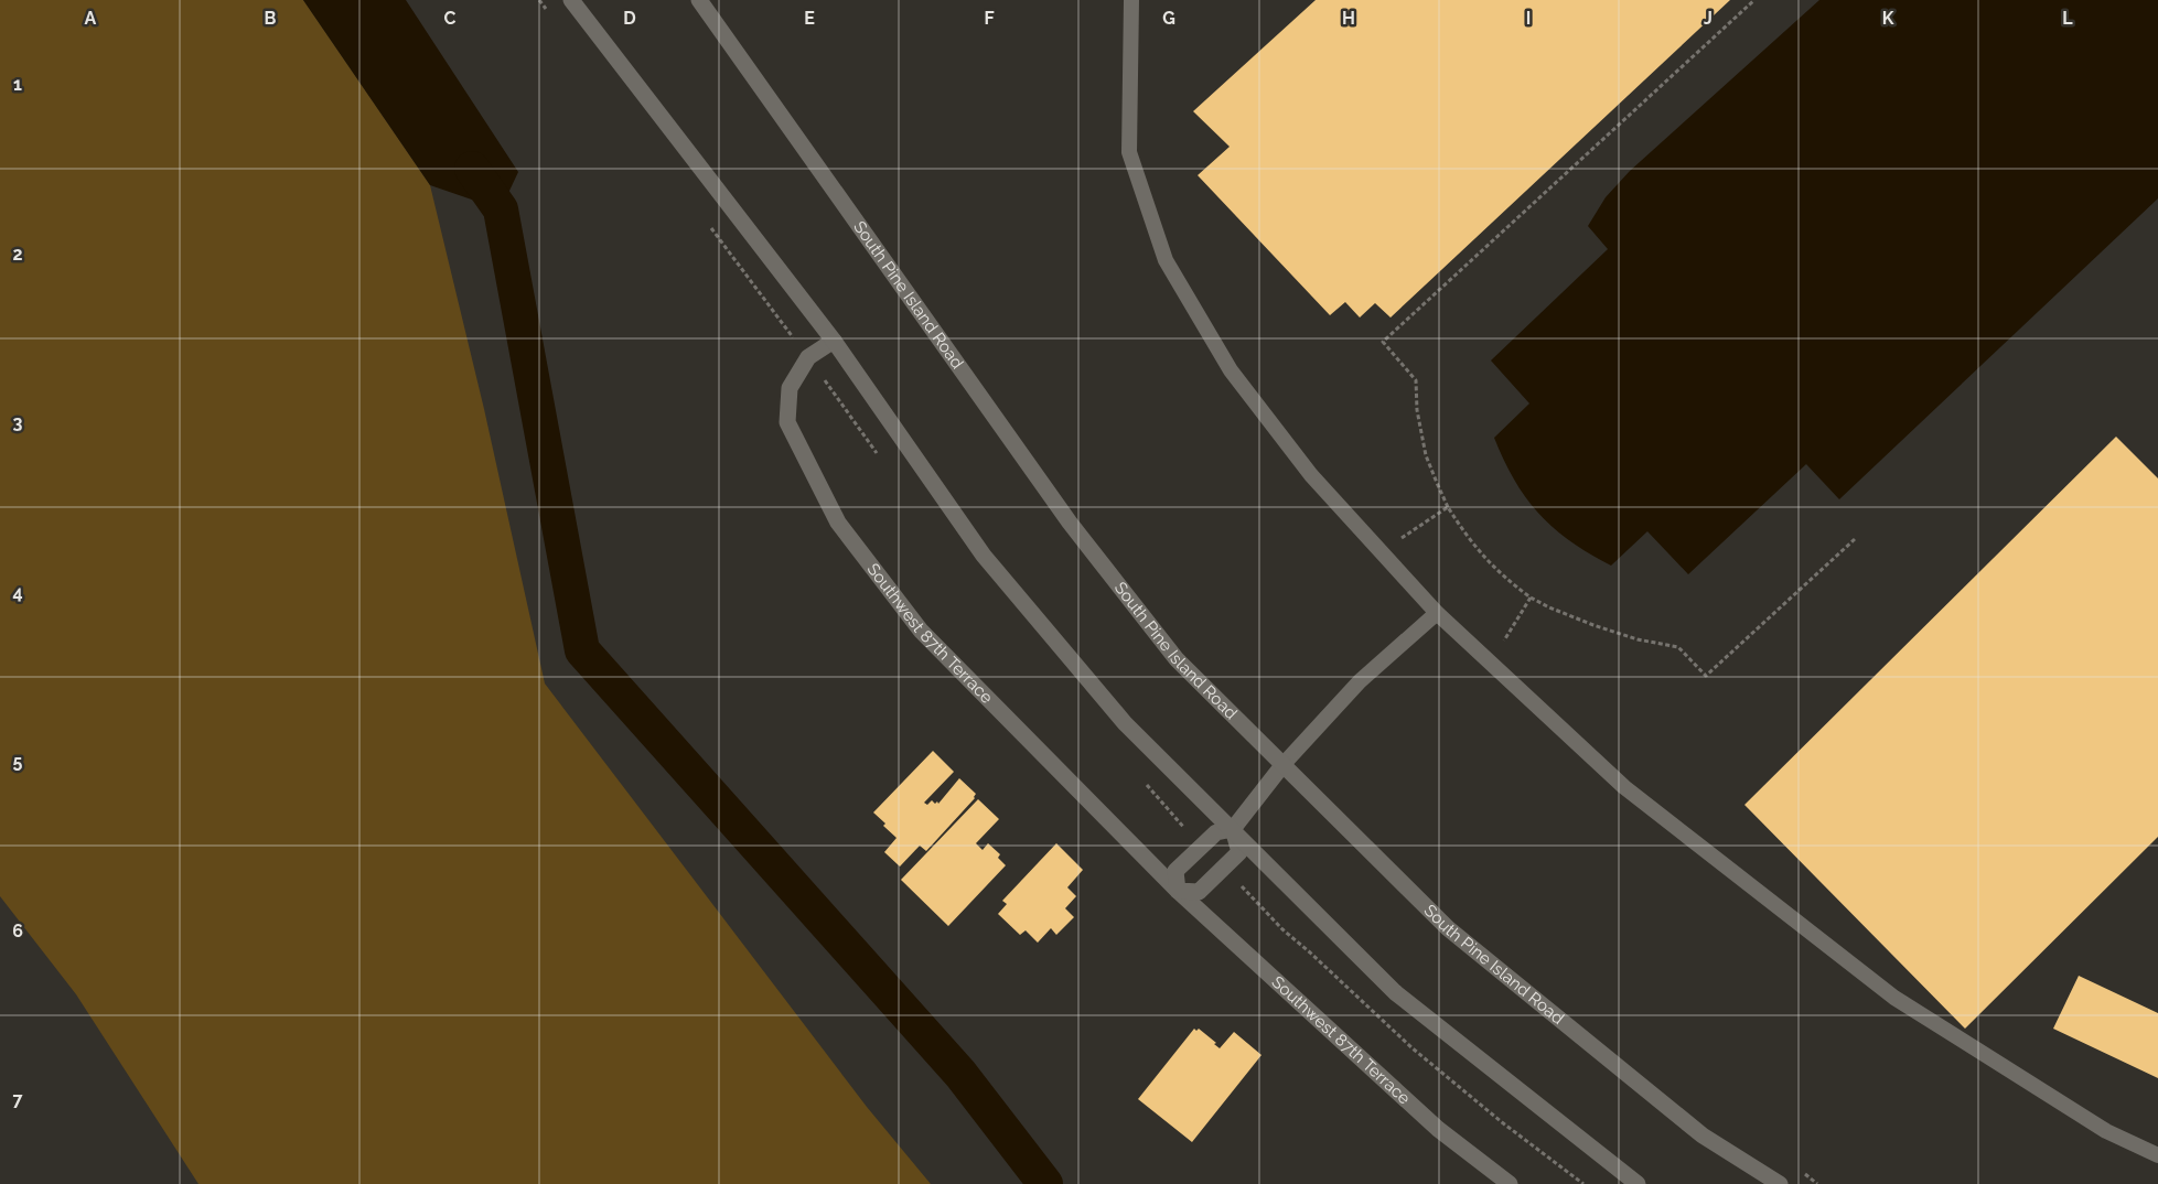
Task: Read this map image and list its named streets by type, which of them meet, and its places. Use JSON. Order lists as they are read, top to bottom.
{
  "streets": {
    "main road": ["South Pine Island Road", "Southwest 87th Terrace"]
  },
  "grid": {
    "columns": [
      "A",
      "B",
      "C",
      "D",
      "E",
      "F",
      "G",
      "H",
      "I",
      "J",
      "K",
      "L"
    ],
    "rows": [
      "1",
      "2",
      "3",
      "4",
      "5",
      "6",
      "7"
    ]
  }
}
